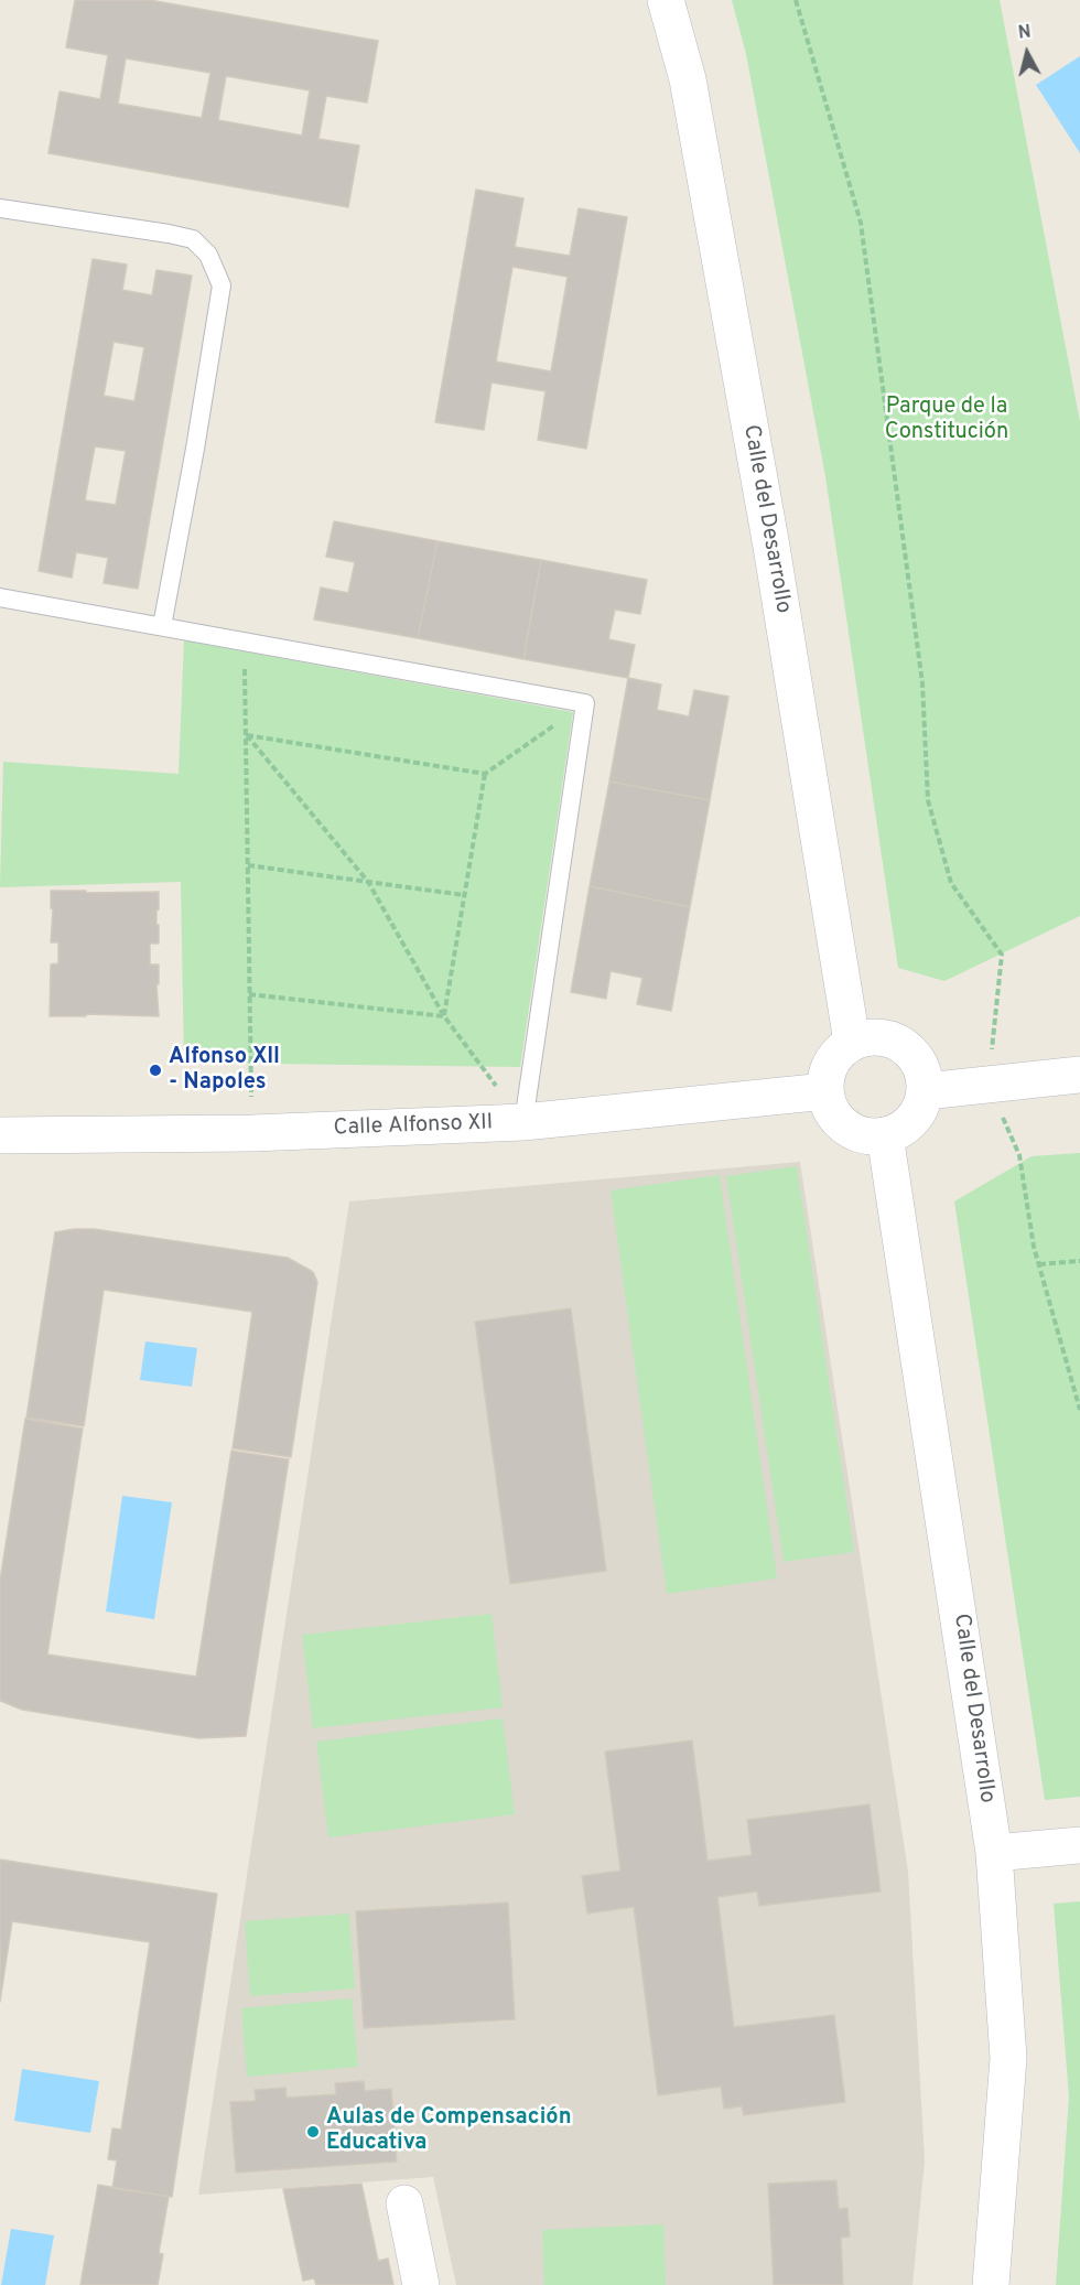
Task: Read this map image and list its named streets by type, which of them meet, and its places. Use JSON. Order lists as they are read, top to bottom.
{
  "streets": {
    "street": ["Calle del Desarrollo", "Calle Alfonso XII"]
  },
  "crossings": [
    ["Calle del Desarrollo", "Calle Alfonso XII"]
  ],
  "parks": ["Parque de la Constitución"],
  "places": ["Alfonso XII - Napoles", "Aulas de Compensación Educativa"],
  "north": "top"
}
